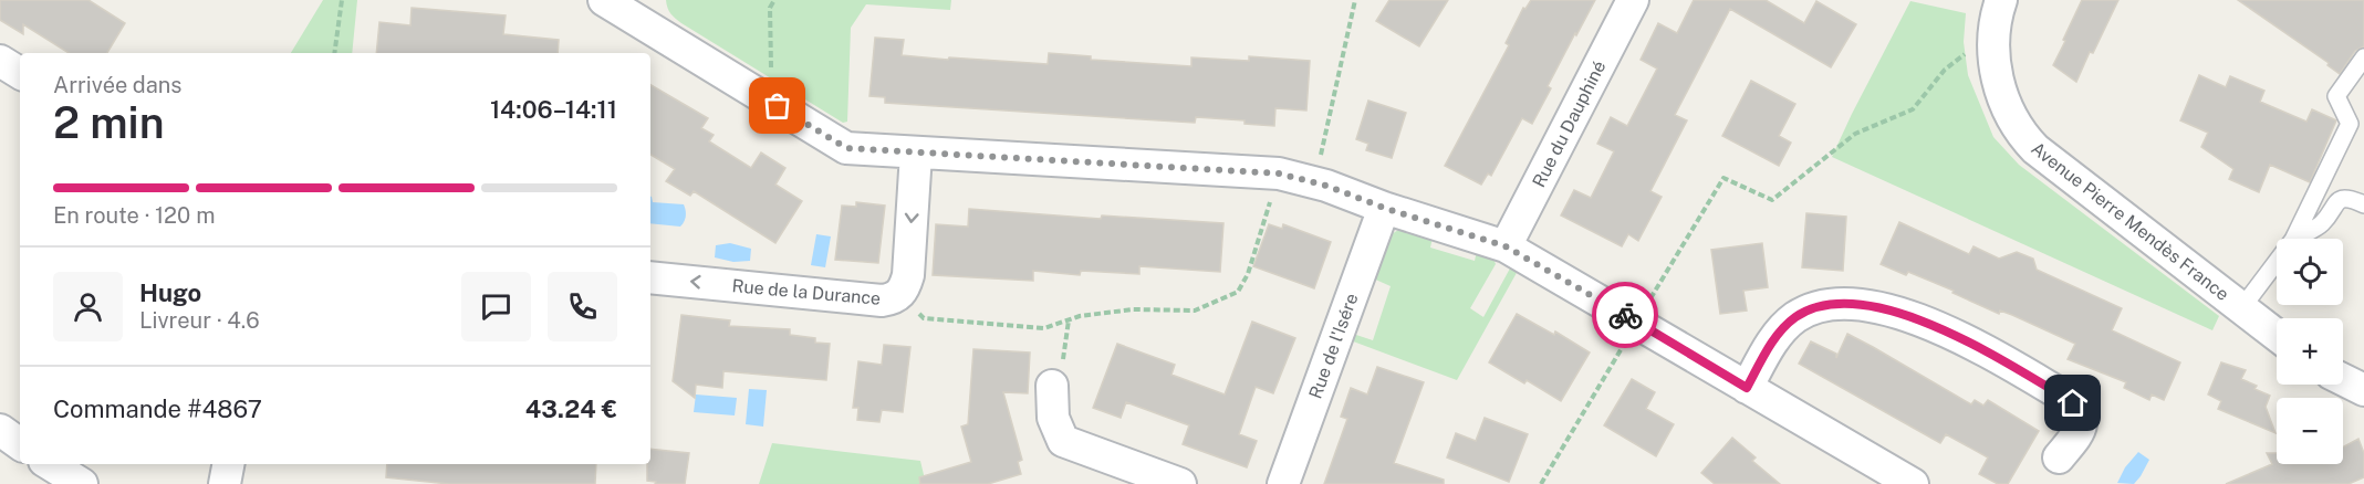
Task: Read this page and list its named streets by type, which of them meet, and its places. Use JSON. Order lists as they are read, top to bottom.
{
  "streets": {
    "street": [
      "Rue du Dauphiné",
      "Avenue Pierre Mendès France",
      "Rue de la Durance",
      "Rue de l'Isére"
    ]
  },
  "page": {
    "heading": ["2 min", "Arrivée dans", "14:06–14:11"],
    "panel": [
      "Hugo",
      "Livreur · 4.6",
      "Commande #4867",
      "43.24 €"
    ],
    "bar": "En route · 120 m",
    "map_buttons": ["+", "−"]
  }
}
